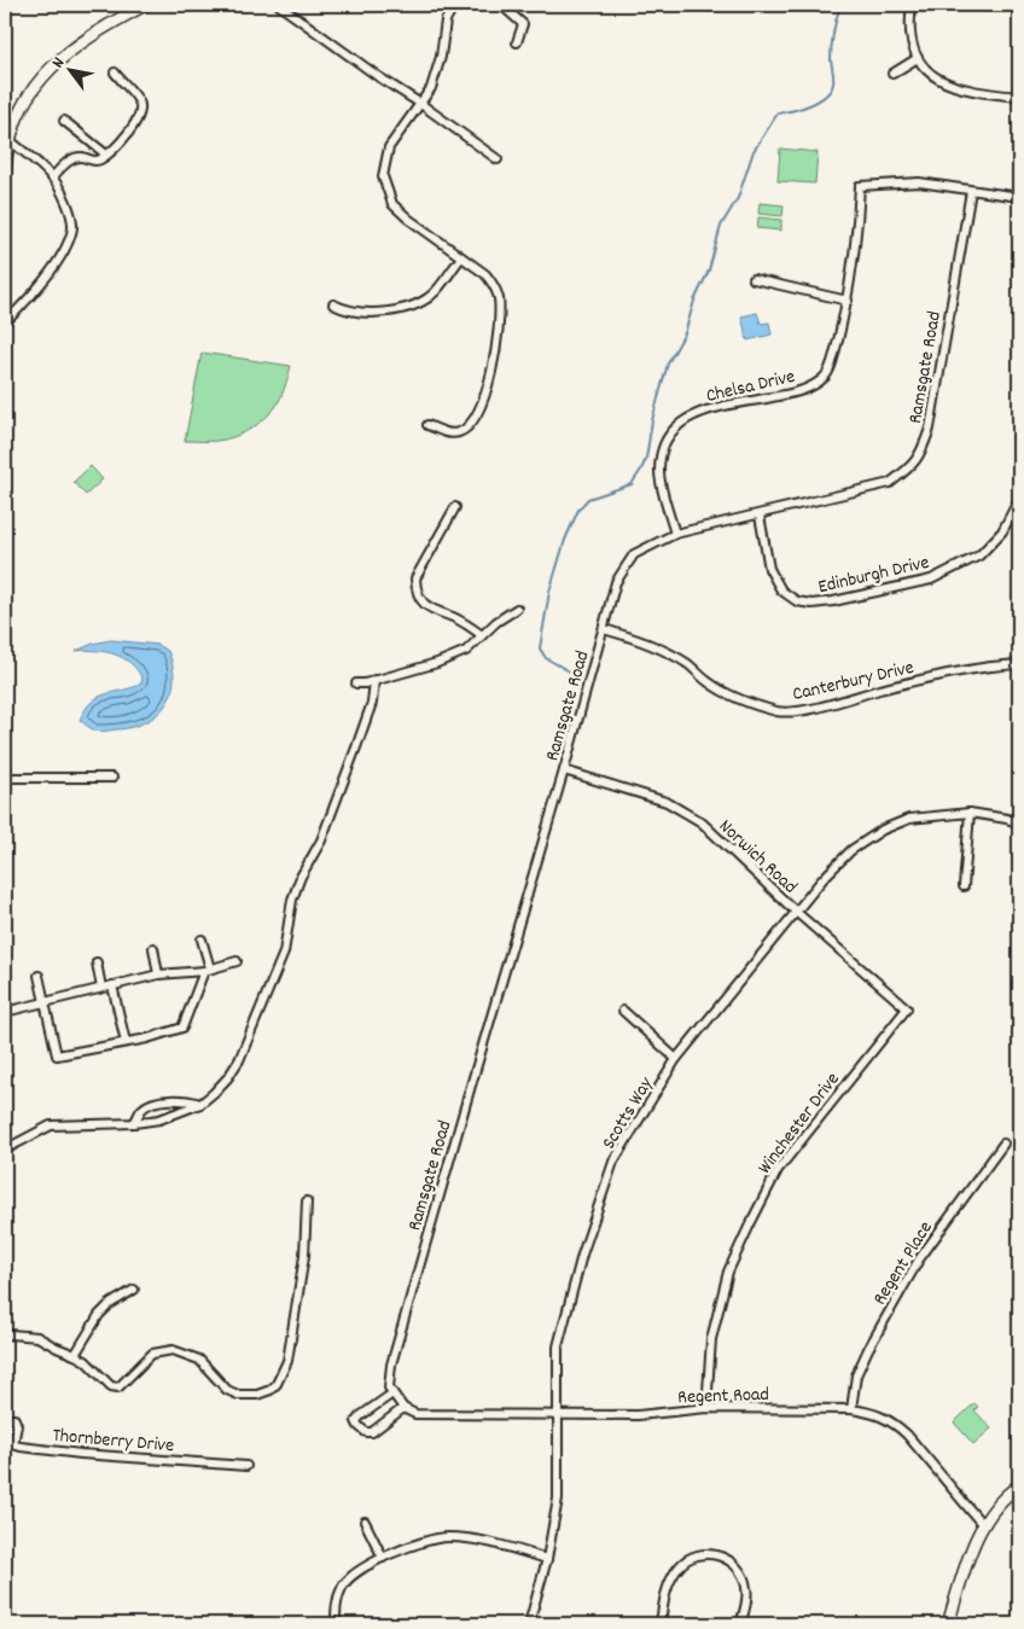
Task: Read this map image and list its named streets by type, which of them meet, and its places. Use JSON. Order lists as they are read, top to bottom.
{
  "streets": {
    "street": [
      "Ramsgate Road",
      "Chelsa Drive",
      "Edinburgh Drive",
      "Canterbury Drive",
      "Norwich Road",
      "Scotts Way",
      "Winchester Drive",
      "Regent Place",
      "Regent Road",
      "Thornberry Drive"
    ]
  },
  "crossings": [
    ["Ramsgate Road", "Chelsa Drive"],
    ["Ramsgate Road", "Edinburgh Drive"],
    ["Ramsgate Road", "Canterbury Drive"],
    ["Ramsgate Road", "Norwich Road"],
    ["Norwich Road", "Scotts Way"],
    ["Norwich Road", "Winchester Drive"],
    ["Scotts Way", "Regent Road"],
    ["Winchester Drive", "Regent Road"],
    ["Regent Place", "Regent Road"]
  ],
  "north": "top left"
}
